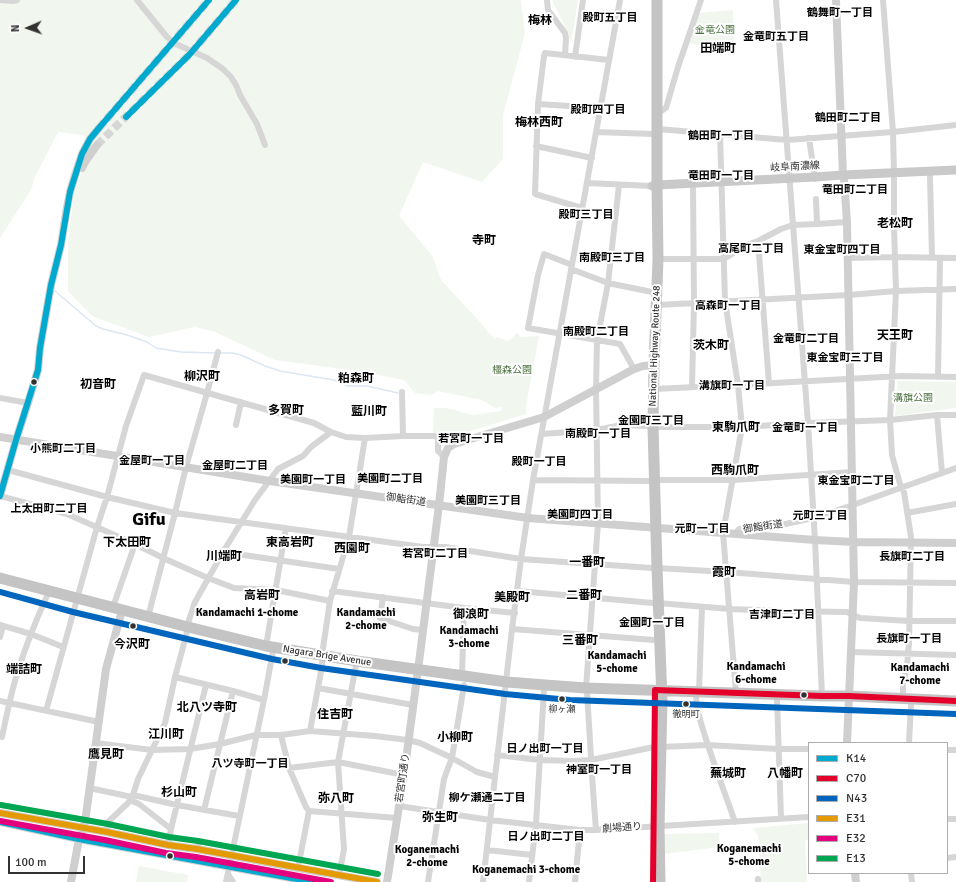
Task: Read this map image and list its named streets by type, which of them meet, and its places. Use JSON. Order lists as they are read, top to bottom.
{
  "streets": {
    "highway": ["National Highway Route 248", "Nagara Brige Avenue"],
    "main road": ["岐阜南濃線"],
    "street": ["御鮨街道", "若宮町通り", "劇場通り"]
  },
  "crossings": [
    ["岐阜南濃線", "National Highway Route 248"],
    ["National Highway Route 248", "御鮨街道"],
    ["National Highway Route 248", "Nagara Brige Avenue"],
    ["御鮨街道", "若宮町通り"],
    ["Nagara Brige Avenue", "若宮町通り"],
    ["若宮町通り", "劇場通り"]
  ],
  "districts": [
    "鶴舞町一丁目",
    "殿町五丁目",
    "梅林",
    "金竜町五丁目",
    "田端町",
    "殿町四丁目",
    "鶴田町二丁目",
    "梅林西町",
    "鶴田町一丁目",
    "竜田町一丁目",
    "竜田町二丁目",
    "殿町三丁目",
    "老松町",
    "寺町",
    "高尾町二丁目",
    "東金宝町四丁目",
    "南殿町三丁目",
    "高森町一丁目",
    "南殿町二丁目",
    "天王町",
    "金竜町二丁目",
    "茨木町",
    "東金宝町三丁目",
    "柳沢町",
    "粕森町",
    "初音町",
    "溝旗町一丁目",
    "多賀町",
    "藍川町",
    "金園町三丁目",
    "東駒爪町",
    "金竜町一丁目",
    "南殿町一丁目",
    "若宮町一丁目",
    "小熊町二丁目",
    "金屋町一丁目",
    "殿町一丁目",
    "金屋町二丁目",
    "西駒爪町",
    "美園町二丁目",
    "美園町一丁目",
    "東金宝町二丁目",
    "美園町三丁目",
    "上太田町二丁目",
    "美園町四丁目",
    "元町三丁目",
    "Gifu",
    "元町一丁目",
    "下太田町",
    "東高岩町",
    "西園町",
    "若宮町二丁目",
    "川端町",
    "長旗町二丁目",
    "一番町",
    "霞町",
    "高岩町",
    "二番町",
    "美殿町",
    "Kandamachi 1-chome",
    "Kandamachi 2-chome",
    "御浪町",
    "吉津町二丁目",
    "金園町一丁目",
    "Kandamachi 3-chome",
    "長旗町一丁目",
    "三番町",
    "今沢町",
    "Kandamachi 5-chome",
    "Kandamachi 6-chome",
    "Kandamachi 7-chome",
    "端詰町",
    "北八ツ寺町",
    "住吉町",
    "江川町",
    "小柳町",
    "日ノ出町一丁目",
    "鷹見町",
    "八ツ寺町一丁目",
    "神室町一丁目",
    "蕪城町",
    "八幡町",
    "杉山町",
    "柳ケ瀬通二丁目",
    "弥八町",
    "弥生町",
    "日ノ出町二丁目",
    "Koganemachi 5-chome",
    "Koganemachi 2-chome",
    "Koganemachi 3-chome"
  ],
  "parks": ["金竜公園", "橿森公園", "溝旗公園"],
  "places": ["柳ヶ瀬", "徹明町"],
  "lines": [
    "transit line K14",
    "transit line N43",
    "transit line C70",
    "transit line E13",
    "transit line E31",
    "transit line E32"
  ],
  "legend": [
    "K14",
    "C70",
    "N43",
    "E31",
    "E32",
    "E13"
  ],
  "scale_bar": "100 m",
  "north": "left"
}
